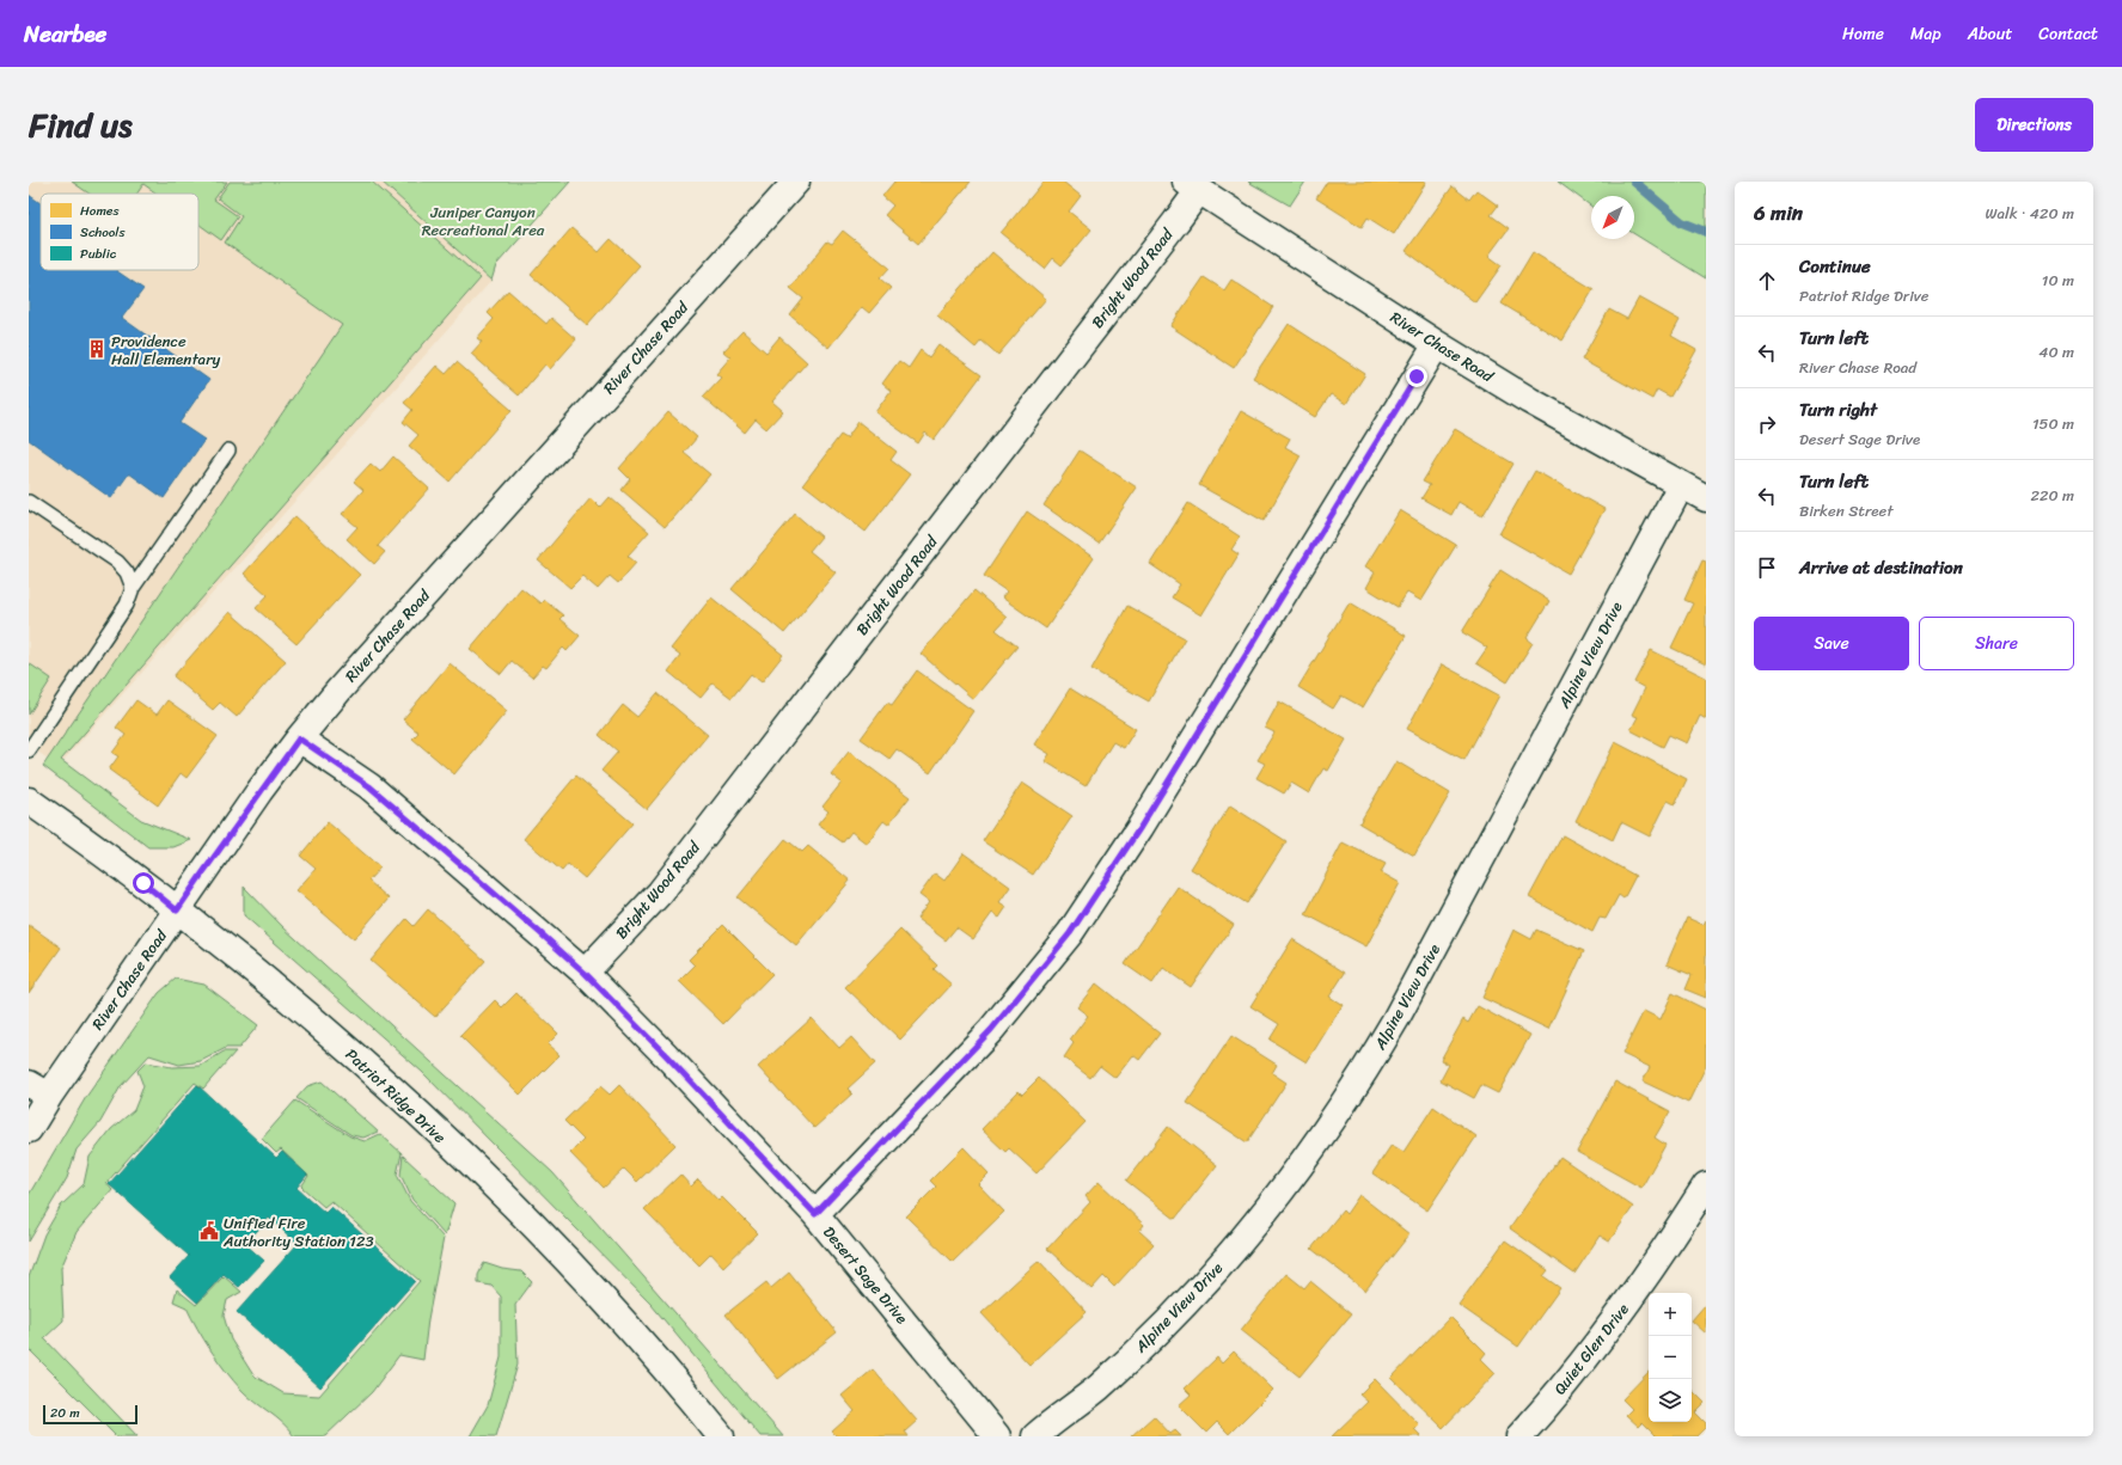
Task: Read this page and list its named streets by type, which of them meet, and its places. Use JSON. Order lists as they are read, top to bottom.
{
  "streets": {
    "street": [
      "Bright Wood Road",
      "River Chase Road",
      "Alpine View Drive",
      "Patriot Ridge Drive",
      "Desert Sage Drive",
      "Quiet Glen Drive"
    ]
  },
  "crossings": [
    ["Bright Wood Road", "River Chase Road"],
    ["Bright Wood Road", "Desert Sage Drive"],
    ["River Chase Road", "Alpine View Drive"],
    ["River Chase Road", "Patriot Ridge Drive"],
    ["River Chase Road", "Desert Sage Drive"]
  ],
  "parks": ["Juniper Canyon Recreational Area"],
  "places": {
    "building": ["Providence Hall Elementary"],
    "public building": ["Unified Fire Authority Station 123"]
  },
  "legend": ["Homes", "Schools", "Public"],
  "scale_bar": "20 m",
  "north": "bottom left",
  "page": {
    "header": "Nearbee",
    "nav": [
      "Home",
      "Map",
      "About",
      "Contact"
    ],
    "title": "Find us",
    "buttons": [
      "Directions",
      ["Save", "Share"]
    ],
    "heading": ["6 min", "Walk · 420 m"],
    "list": [
      ["Continue", "Patriot Ridge Drive", "10 m"],
      ["Turn left", "River Chase Road", "40 m"],
      ["Turn right", "Desert Sage Drive", "150 m"],
      ["Turn left", "Birken Street", "220 m"],
      "Arrive at destination"
    ],
    "map_buttons": ["+", "−"],
    "scale": "20 m"
  }
}
